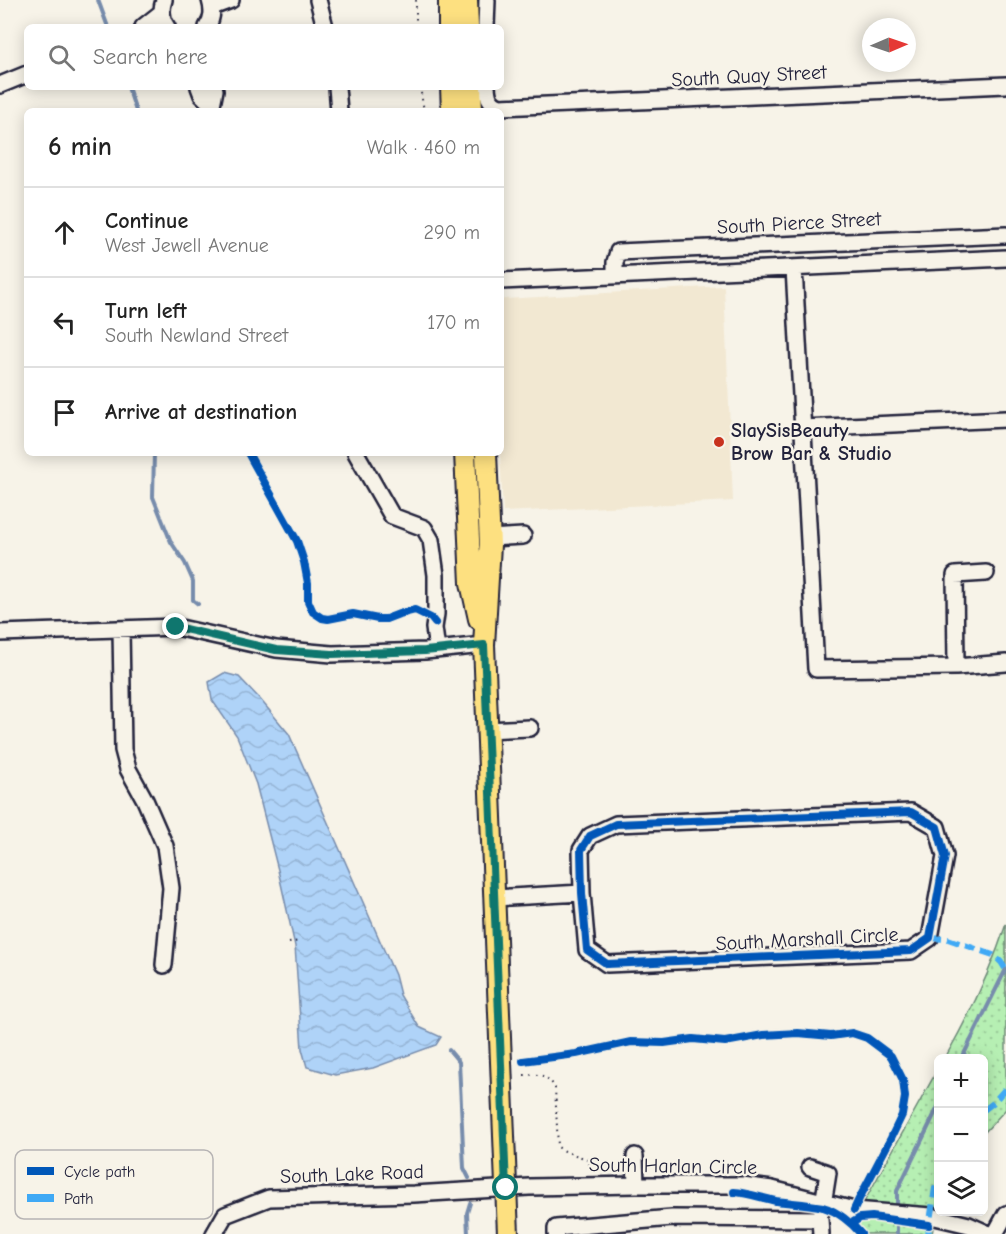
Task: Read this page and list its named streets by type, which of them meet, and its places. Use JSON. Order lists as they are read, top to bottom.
{
  "streets": {
    "street": [
      "South Quay Street",
      "South Pierce Street",
      "South Marshall Circle",
      "South Harlan Circle",
      "South Lake Road"
    ]
  },
  "crossings": [
    ["South Harlan Circle", "South Lake Road"]
  ],
  "places": ["SlaySisBeauty Brow Bar & Studio"],
  "legend": ["Cycle path", "Path"],
  "north": "right",
  "page": {
    "search": "Search here",
    "heading": ["6 min", "Walk · 460 m"],
    "list": [
      ["Continue", "West Jewell Avenue", "290 m"],
      ["Turn left", "South Newland Street", "170 m"],
      "Arrive at destination"
    ],
    "map_buttons": ["+", "−"]
  }
}
